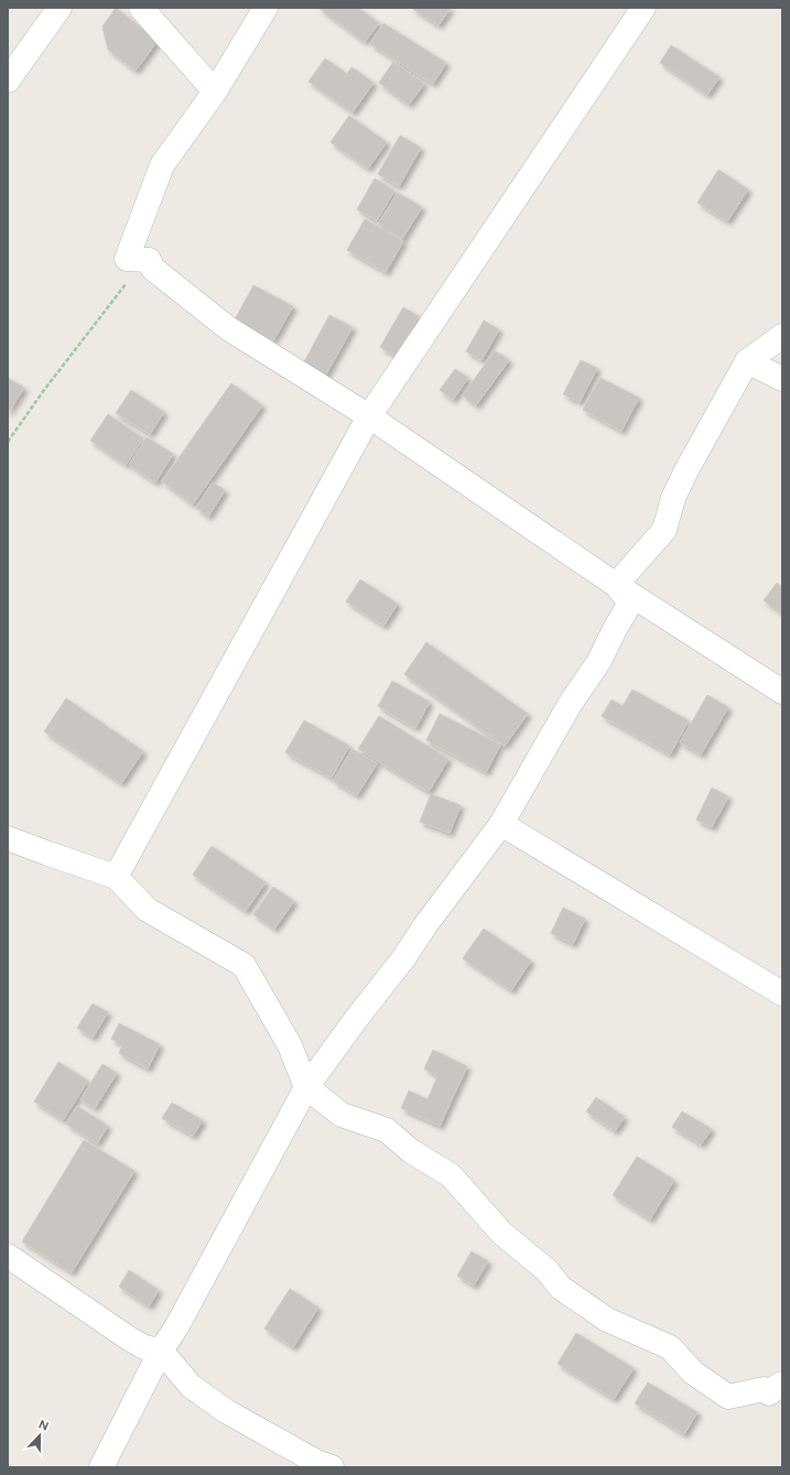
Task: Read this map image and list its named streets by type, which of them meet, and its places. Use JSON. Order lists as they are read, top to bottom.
{
  "north": "top"
}
